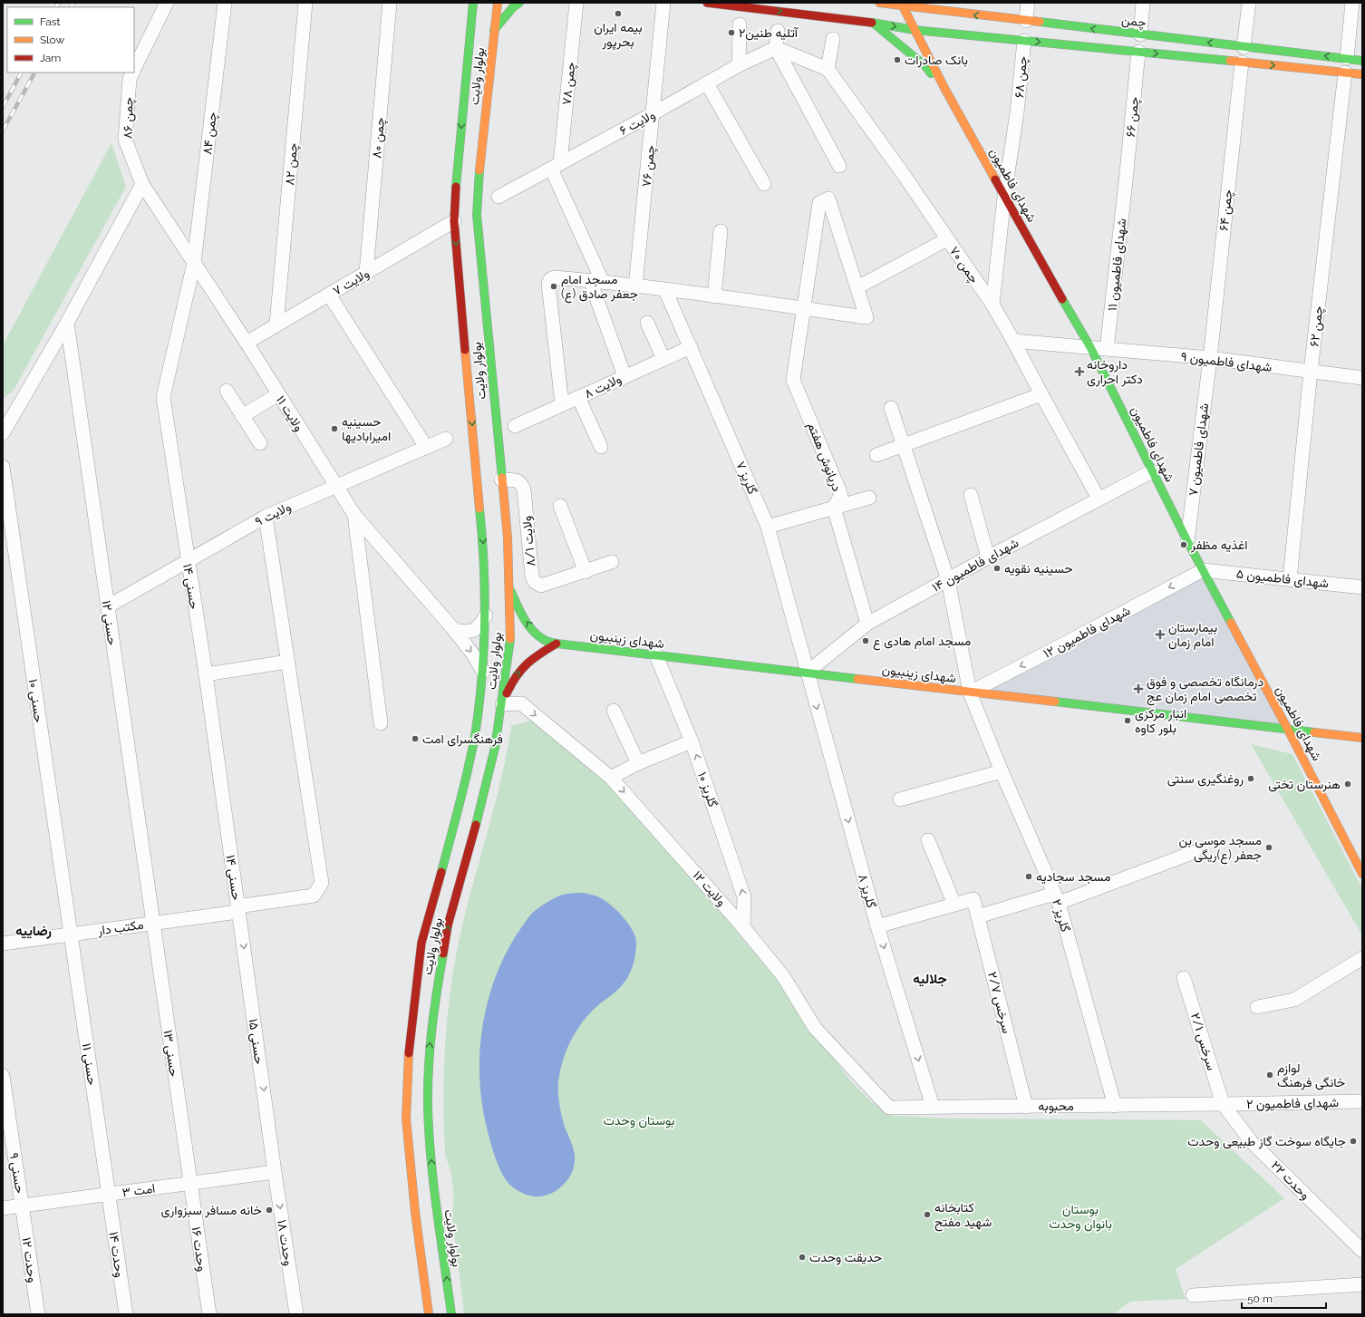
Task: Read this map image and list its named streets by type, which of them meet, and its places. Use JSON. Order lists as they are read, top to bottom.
{
  "streets": {
    "main road": [
      "چمن",
      "بولوار ولایت",
      "شهدای فاطمیون",
      "شهدای زینبیون"
    ],
    "street": [
      "چمن ۶۸",
      "چمن ۷۸",
      "چمن ۶۶",
      "چمن ۸۶",
      "ولایت ۶",
      "چمن ۸۴",
      "چمن ۸۰",
      "چمن ۸۲",
      "چمن ۷۶",
      "چمن ۶۴",
      "چمن ۷۰",
      "شهدای فاطمیون ۱۱",
      "ولایت ۷",
      "چمن ۶۲",
      "شهدای فاطمیون ۹",
      "ولایت ۸",
      "ولایت ۱۱",
      "شهدای فاطمیون ۷",
      "دریانوش هفتم",
      "گلریز ۷",
      "ولایت ۹",
      "ولایت ۸/۱",
      "شهدای فاطمیون ۱۴",
      "شهدای فاطمیون ۵",
      "حسنی ۱۴",
      "حسنی ۱۲",
      "شهدای فاطمیون ۱۲",
      "حسنی ۱۰",
      "گلریز ۱۰",
      "ولایت ۱۲",
      "گلریز ۸",
      "گلریز ۲",
      "مکتب دار",
      "سرخس ۲/۷",
      "حسنی ۱۵",
      "سرخس ۲/۱",
      "حسنی ۱۳",
      "حسنی ۱۱",
      "شهدای فاطمیون ۲",
      "محبوبه",
      "حسنی ۹",
      "وحدت ۲۲",
      "امت ۳",
      "وحدت ۱۸",
      "وحدت ۱۶",
      "وحدت ۱۴",
      "وحدت ۱۲"
    ]
  },
  "crossings": [
    ["چمن", "چمن ۶۸"],
    ["چمن", "چمن ۶۶"],
    ["چمن", "شهدای فاطمیون"],
    ["چمن", "چمن ۶۴"],
    ["چمن", "چمن ۶۲"],
    ["بولوار ولایت", "ولایت ۷"],
    ["بولوار ولایت", "ولایت ۱۱"],
    ["بولوار ولایت", "ولایت ۸/۱"],
    ["بولوار ولایت", "شهدای زینبیون"],
    ["بولوار ولایت", "ولایت ۱۲"],
    ["چمن ۶۸", "شهدای فاطمیون"],
    ["چمن ۶۸", "چمن ۷۰"],
    ["چمن ۷۸", "ولایت ۶"],
    ["چمن ۶۶", "شهدای فاطمیون ۱۱"],
    ["چمن ۸۶", "ولایت ۱۱"],
    ["ولایت ۶", "چمن ۷۶"],
    ["چمن ۸۴", "ولایت ۱۱"],
    ["چمن ۸۴", "حسنی ۱۴"],
    ["چمن ۸۰", "ولایت ۷"],
    ["چمن ۸۲", "ولایت ۷"],
    ["شهدای فاطمیون", "شهدای فاطمیون ۹"],
    ["شهدای فاطمیون", "شهدای فاطمیون ۷"],
    ["شهدای فاطمیون", "شهدای فاطمیون ۱۴"],
    ["شهدای فاطمیون", "شهدای فاطمیون ۵"],
    ["شهدای فاطمیون", "شهدای فاطمیون ۱۲"],
    ["شهدای فاطمیون", "شهدای زینبیون"],
    ["چمن ۶۴", "شهدای فاطمیون ۹"],
    ["چمن ۶۴", "شهدای فاطمیون ۷"],
    ["چمن ۷۰", "شهدای فاطمیون ۹"],
    ["چمن ۷۰", "شهدای فاطمیون ۱۴"],
    ["شهدای فاطمیون ۱۱", "شهدای فاطمیون ۹"],
    ["ولایت ۷", "ولایت ۱۱"],
    ["چمن ۶۲", "شهدای فاطمیون ۹"],
    ["چمن ۶۲", "شهدای فاطمیون ۵"],
    ["شهدای فاطمیون ۹", "شهدای فاطمیون ۷"],
    ["ولایت ۸", "گلریز ۷"],
    ["ولایت ۱۱", "ولایت ۹"],
    ["ولایت ۱۱", "حسنی ۱۴"],
    ["دریانوش هفتم", "شهدای فاطمیون ۱۴"],
    ["گلریز ۷", "شهدای فاطمیون ۱۴"],
    ["گلریز ۷", "شهدای زینبیون"],
    ["گلریز ۷", "گلریز ۸"],
    ["ولایت ۹", "حسنی ۱۴"],
    ["ولایت ۹", "حسنی ۱۲"],
    ["ولایت ۹", "مکتب دار"],
    ["شهدای فاطمیون ۱۴", "شهدای زینبیون"],
    ["شهدای فاطمیون ۱۴", "گلریز ۸"],
    ["شهدای فاطمیون ۱۴", "گلریز ۲"],
    ["شهدای فاطمیون ۵", "شهدای فاطمیون ۱۲"],
    ["حسنی ۱۴", "مکتب دار"],
    ["حسنی ۱۴", "حسنی ۱۵"],
    ["حسنی ۱۲", "مکتب دار"],
    ["حسنی ۱۲", "حسنی ۱۳"],
    ["شهدای فاطمیون ۱۲", "شهدای زینبیون"],
    ["شهدای فاطمیون ۱۲", "گلریز ۲"],
    ["شهدای زینبیون", "گلریز ۱۰"],
    ["شهدای زینبیون", "گلریز ۸"],
    ["شهدای زینبیون", "گلریز ۲"],
    ["حسنی ۱۰", "مکتب دار"],
    ["حسنی ۱۰", "حسنی ۱۱"],
    ["گلریز ۱۰", "ولایت ۱۲"],
    ["ولایت ۱۲", "محبوبه"],
    ["گلریز ۸", "محبوبه"],
    ["گلریز ۲", "محبوبه"],
    ["مکتب دار", "حسنی ۱۵"],
    ["مکتب دار", "حسنی ۱۳"],
    ["مکتب دار", "حسنی ۱۱"],
    ["سرخس ۲/۷", "محبوبه"],
    ["حسنی ۱۵", "امت ۳"],
    ["حسنی ۱۵", "وحدت ۱۸"],
    ["سرخس ۲/۱", "شهدای فاطمیون ۲"],
    ["سرخس ۲/۱", "محبوبه"],
    ["سرخس ۲/۱", "وحدت ۲۲"],
    ["حسنی ۱۳", "امت ۳"],
    ["حسنی ۱۳", "وحدت ۱۶"],
    ["حسنی ۱۱", "امت ۳"],
    ["حسنی ۱۱", "وحدت ۱۴"],
    ["شهدای فاطمیون ۲", "محبوبه"],
    ["شهدای فاطمیون ۲", "وحدت ۲۲"],
    ["محبوبه", "وحدت ۲۲"],
    ["حسنی ۹", "امت ۳"],
    ["حسنی ۹", "وحدت ۱۲"],
    ["امت ۳", "وحدت ۱۸"],
    ["امت ۳", "وحدت ۱۶"],
    ["امت ۳", "وحدت ۱۴"],
    ["امت ۳", "وحدت ۱۲"]
  ],
  "one_way": [
    "شهدای فاطمیون ۱۲",
    "گلریز ۱۰",
    "ولایت ۱۲",
    "گلریز ۸",
    "حسنی ۱۵",
    "وحدت ۱۸"
  ],
  "districts": ["رضاییه", "جلالیه"],
  "parks": ["بوستان وحدت", "بوستان بانوان وحدت"],
  "places": {
    "other": [
      "بيمه ايران بحرپور",
      "آتلیه طنین۲",
      "بانک صادرات",
      "مسجد امام جعفر صادق (ع)",
      "حسینیه امیرابادیها",
      "اغذیه مظفر",
      "حسینیه نقویه",
      "مسجد امام هادی ع",
      "انبار مرکزی بلور کاوه",
      "فرهنگسرای امت",
      "روغنگیری سنتی",
      "هنرستان تختی",
      "مسجد موسی بن جعفر (ع)ریگی",
      "مسجد سجادیه",
      "لوازم خانگی فرهنگ",
      "جایگاه سوخت گاز طبیعی وحدت",
      "خانه مسافر سبزواری",
      "کتابخانه شهید مفتح",
      "حدیقت وحدت"
    ],
    "health": ["داروخانه دکتر احراری", "بیمارستان امام زمان", "درمانگاه تخصصی و فوق تخصصی امام زمان عج"]
  },
  "legend": ["Fast", "Slow", "Jam"],
  "scale_bar": "50 m"
}
